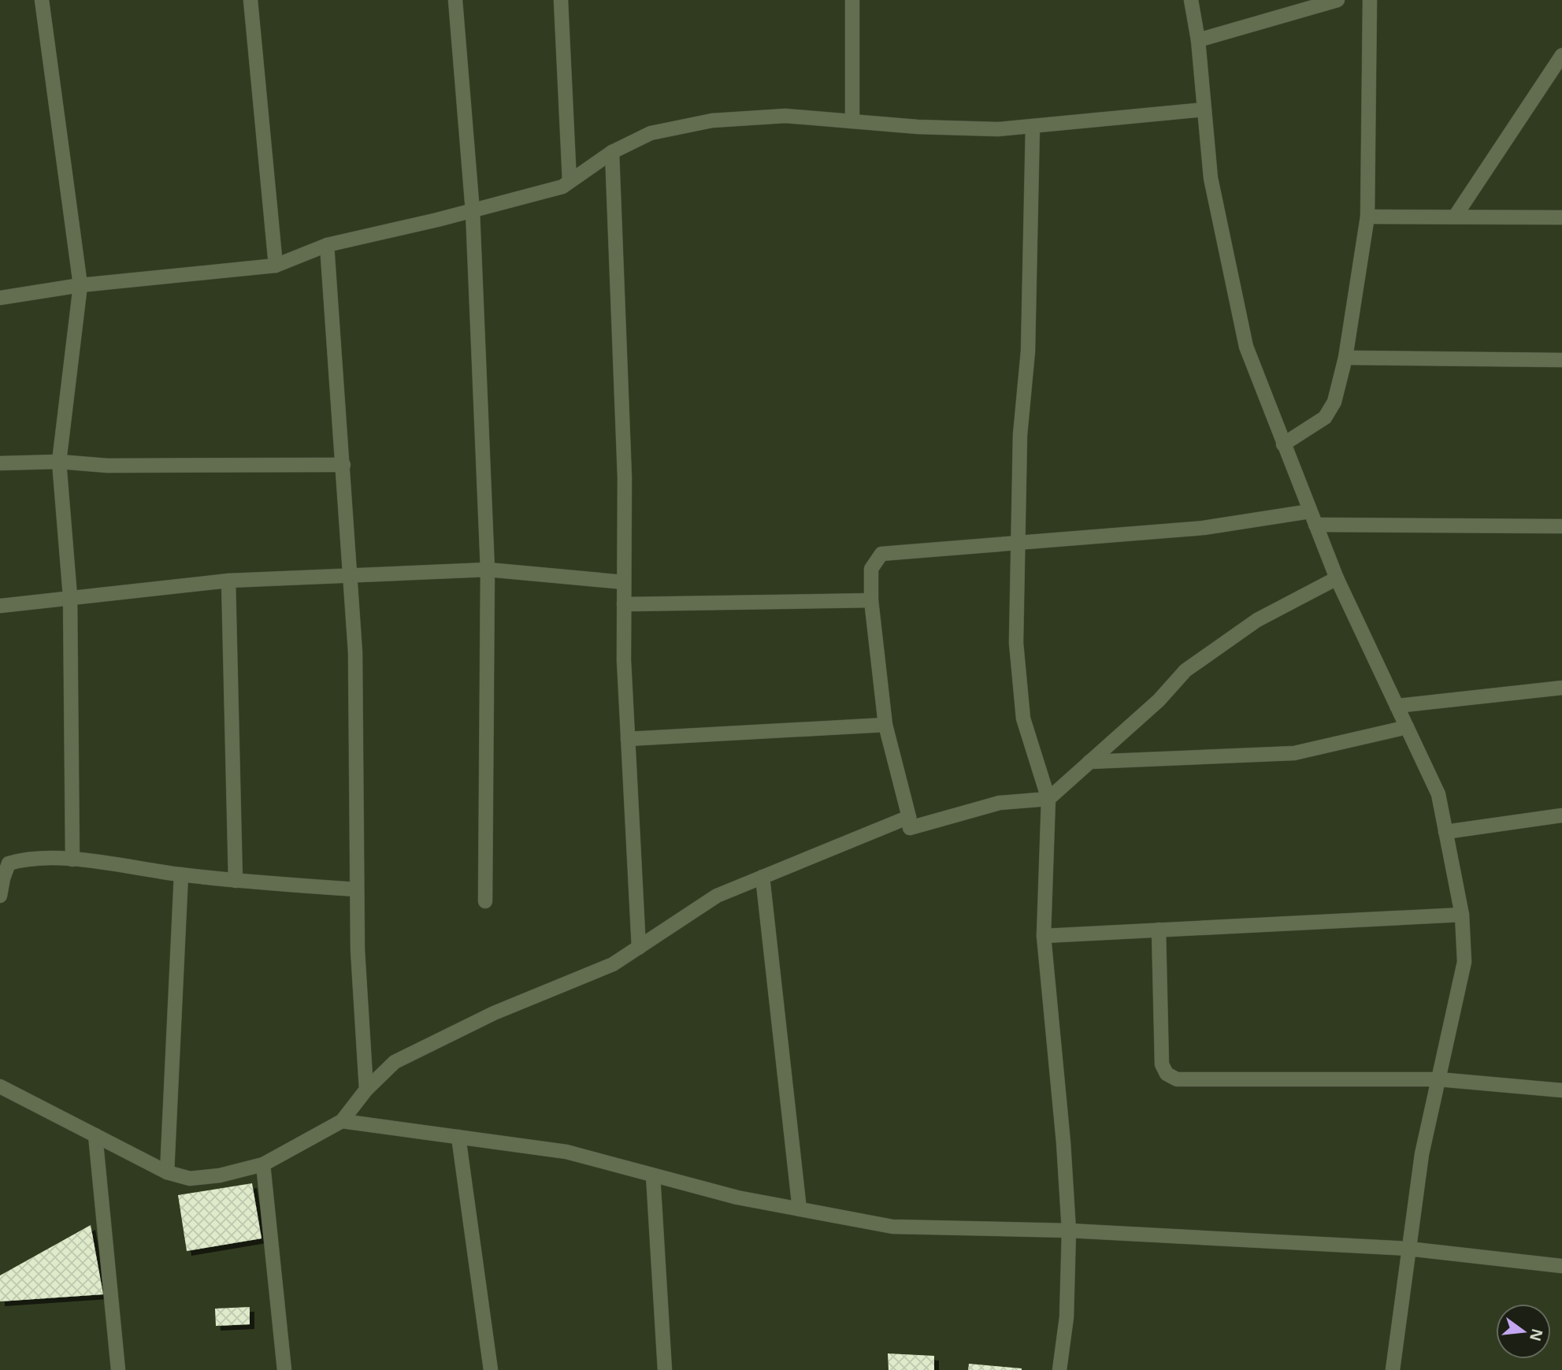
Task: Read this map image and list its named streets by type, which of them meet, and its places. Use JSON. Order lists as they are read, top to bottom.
{
  "north": "right"
}
